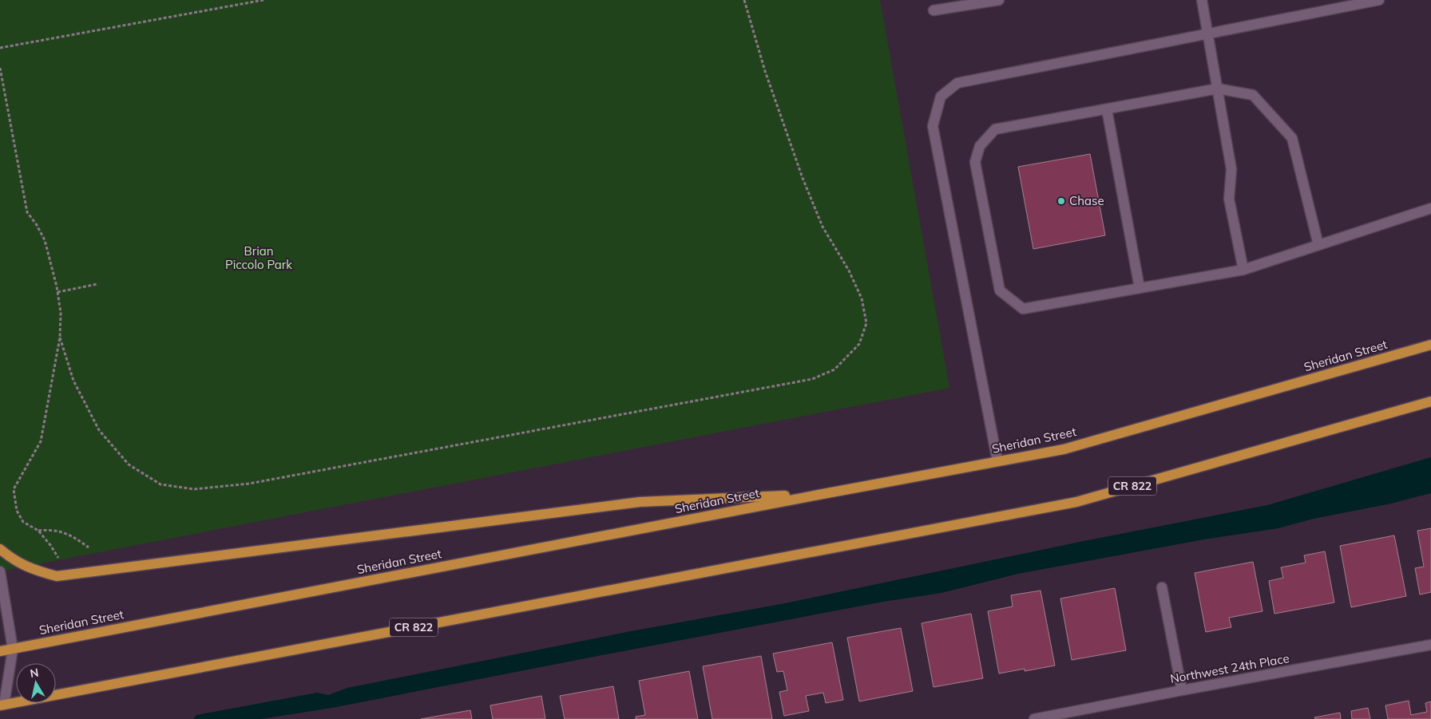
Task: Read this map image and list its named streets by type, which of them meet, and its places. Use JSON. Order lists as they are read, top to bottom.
{
  "streets": {
    "main road": ["Sheridan Street", "CR 822"],
    "street": ["Northwest 24th Place"]
  },
  "parks": ["Brian Piccolo Park"],
  "places": ["Chase"],
  "north": "top"
}
